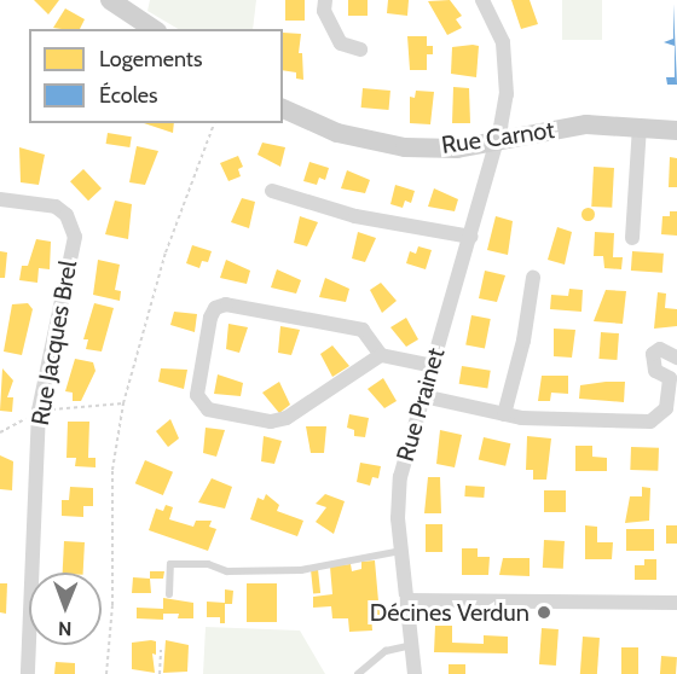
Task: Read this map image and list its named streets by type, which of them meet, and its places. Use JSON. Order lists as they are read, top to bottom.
{
  "streets": {
    "street": ["Rue Carnot", "Rue Jacques Brel", "Rue Prainet"]
  },
  "crossings": [
    ["Rue Carnot", "Rue Prainet"]
  ],
  "places": ["Décines Verdun"],
  "legend": ["Logements", "Écoles"],
  "north": "bottom"
}
